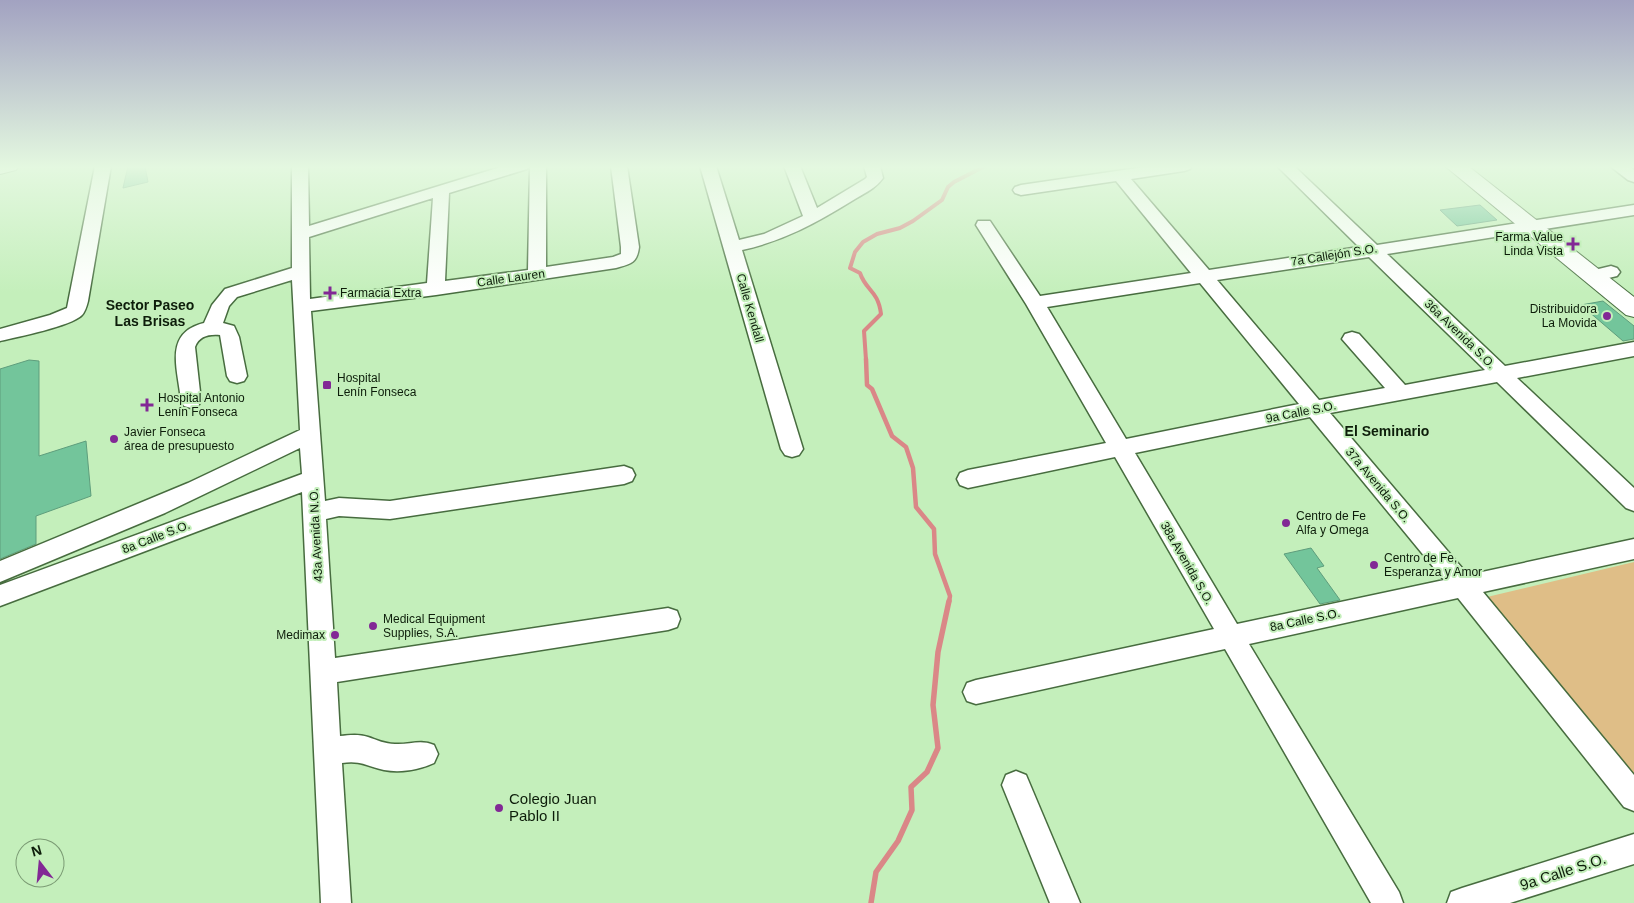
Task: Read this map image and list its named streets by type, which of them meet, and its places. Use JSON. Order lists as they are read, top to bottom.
{
  "streets": {
    "street": [
      "7a Callejón S.O.",
      "Calle Lauren",
      "Calle Kendall",
      "36a Avenida S.O.",
      "9a Calle S.O.",
      "37a Avenida S.O.",
      "43a Avenida N.O.",
      "8a Calle S.O.",
      "38a Avenida S.O."
    ]
  },
  "crossings": [
    ["7a Callejón S.O.", "36a Avenida S.O."],
    ["7a Callejón S.O.", "37a Avenida S.O."],
    ["7a Callejón S.O.", "38a Avenida S.O."],
    ["Calle Lauren", "43a Avenida N.O."],
    ["36a Avenida S.O.", "9a Calle S.O."],
    ["9a Calle S.O.", "37a Avenida S.O."],
    ["9a Calle S.O.", "38a Avenida S.O."],
    ["37a Avenida S.O.", "8a Calle S.O."],
    ["43a Avenida N.O.", "8a Calle S.O."],
    ["8a Calle S.O.", "38a Avenida S.O."]
  ],
  "districts": ["Sector Paseo Las Brisas", "El Seminario"],
  "places": {
    "health": ["Farma Value Linda Vista", "Farmacia Extra", "Hospital Antonio Lenín Fonseca"],
    "other": [
      "Distribuidora La Movida",
      "Javier Fonseca área de presupuesto",
      "Centro de Fe Alfa y Omega",
      "Centro de Fe, Esperanza y Amor",
      "Medical Equipment Supplies, S.A.",
      "Medimax",
      "Colegio Juan Pablo II"
    ],
    "transit": ["Hospital Lenín Fonseca"]
  },
  "north": "top"
}
